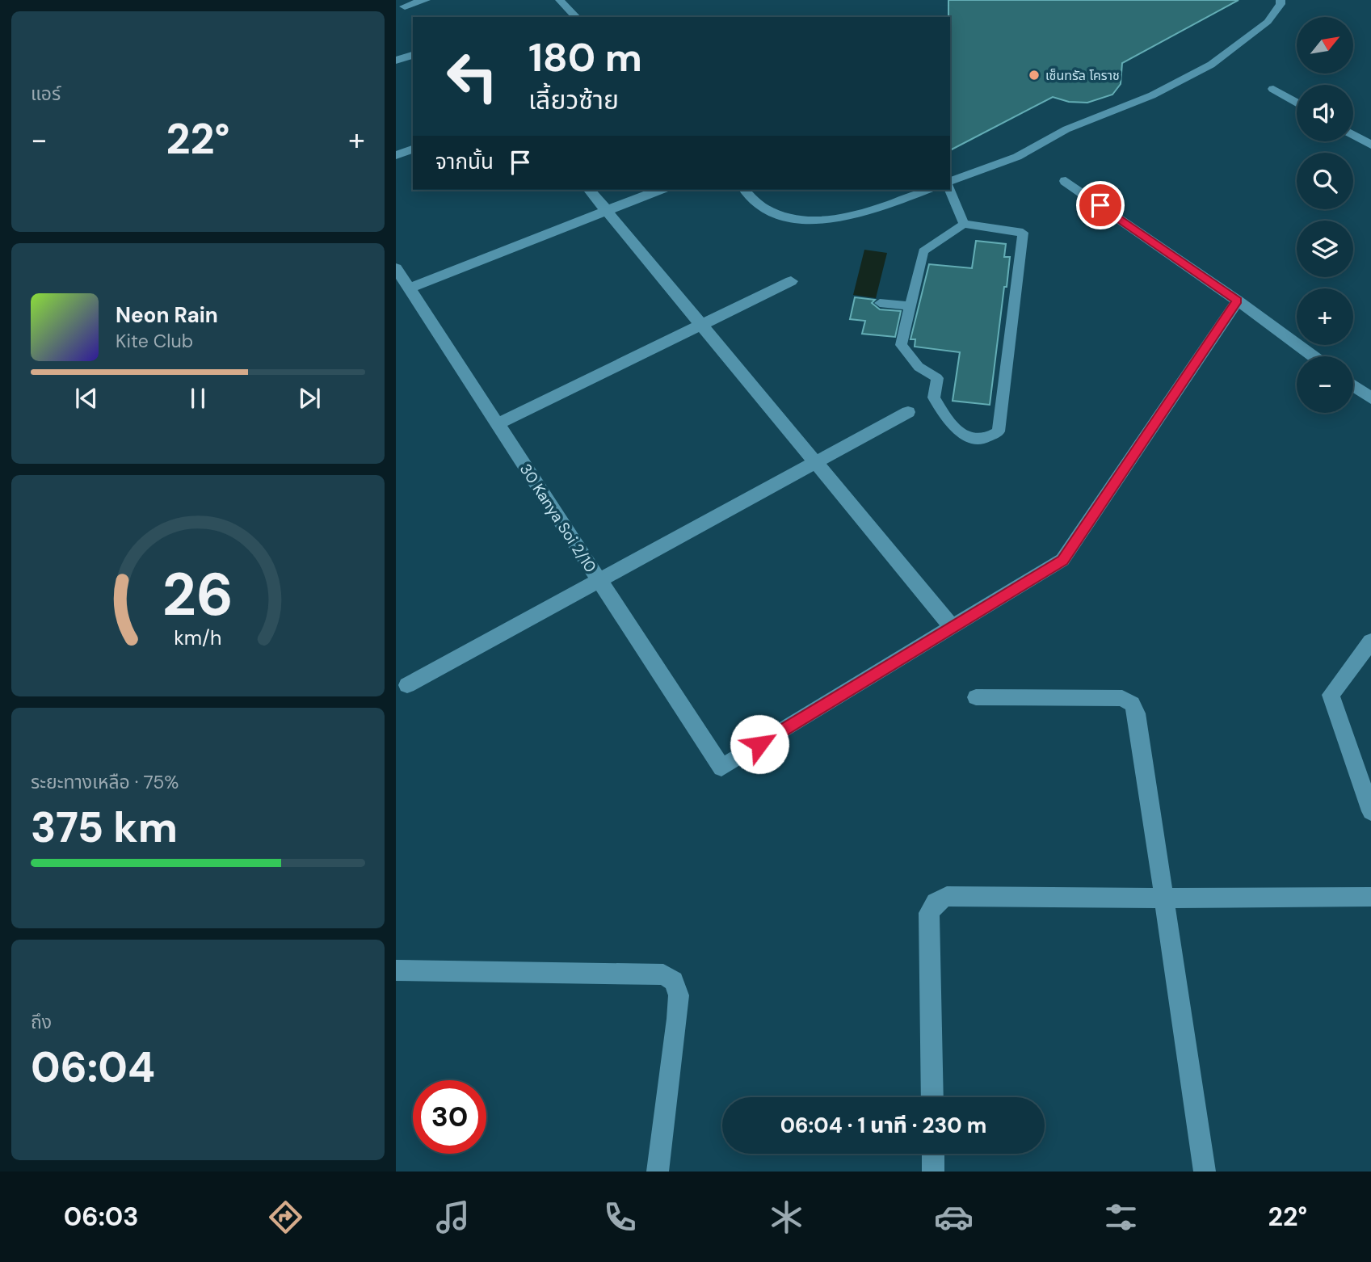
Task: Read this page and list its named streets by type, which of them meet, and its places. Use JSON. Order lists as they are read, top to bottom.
{
  "streets": {
    "street": ["30 Kanya Soi 2/10"]
  },
  "places": ["เซ็นทรัล โคราช"],
  "north": "top right",
  "page": {
    "tile": [
      "แอร์",
      ["ระยะทางเหลือ · 75%", "375 km"],
      ["ถึง", "06:04"]
    ],
    "map_buttons": ["+", "−"],
    "turn": ["180 m", "เลี้ยวซ้าย"],
    "heat": ["−", "22°", "+"],
    "then": "จากนั้น",
    "song": ["Neon Rain", "Kite Club"],
    "limit": "30",
    "trip": "06:04 · 1 นาที · 230 m",
    "tabs": ["06:03", "22°"],
    "gauge": ["26", "km/h"]
  }
}
